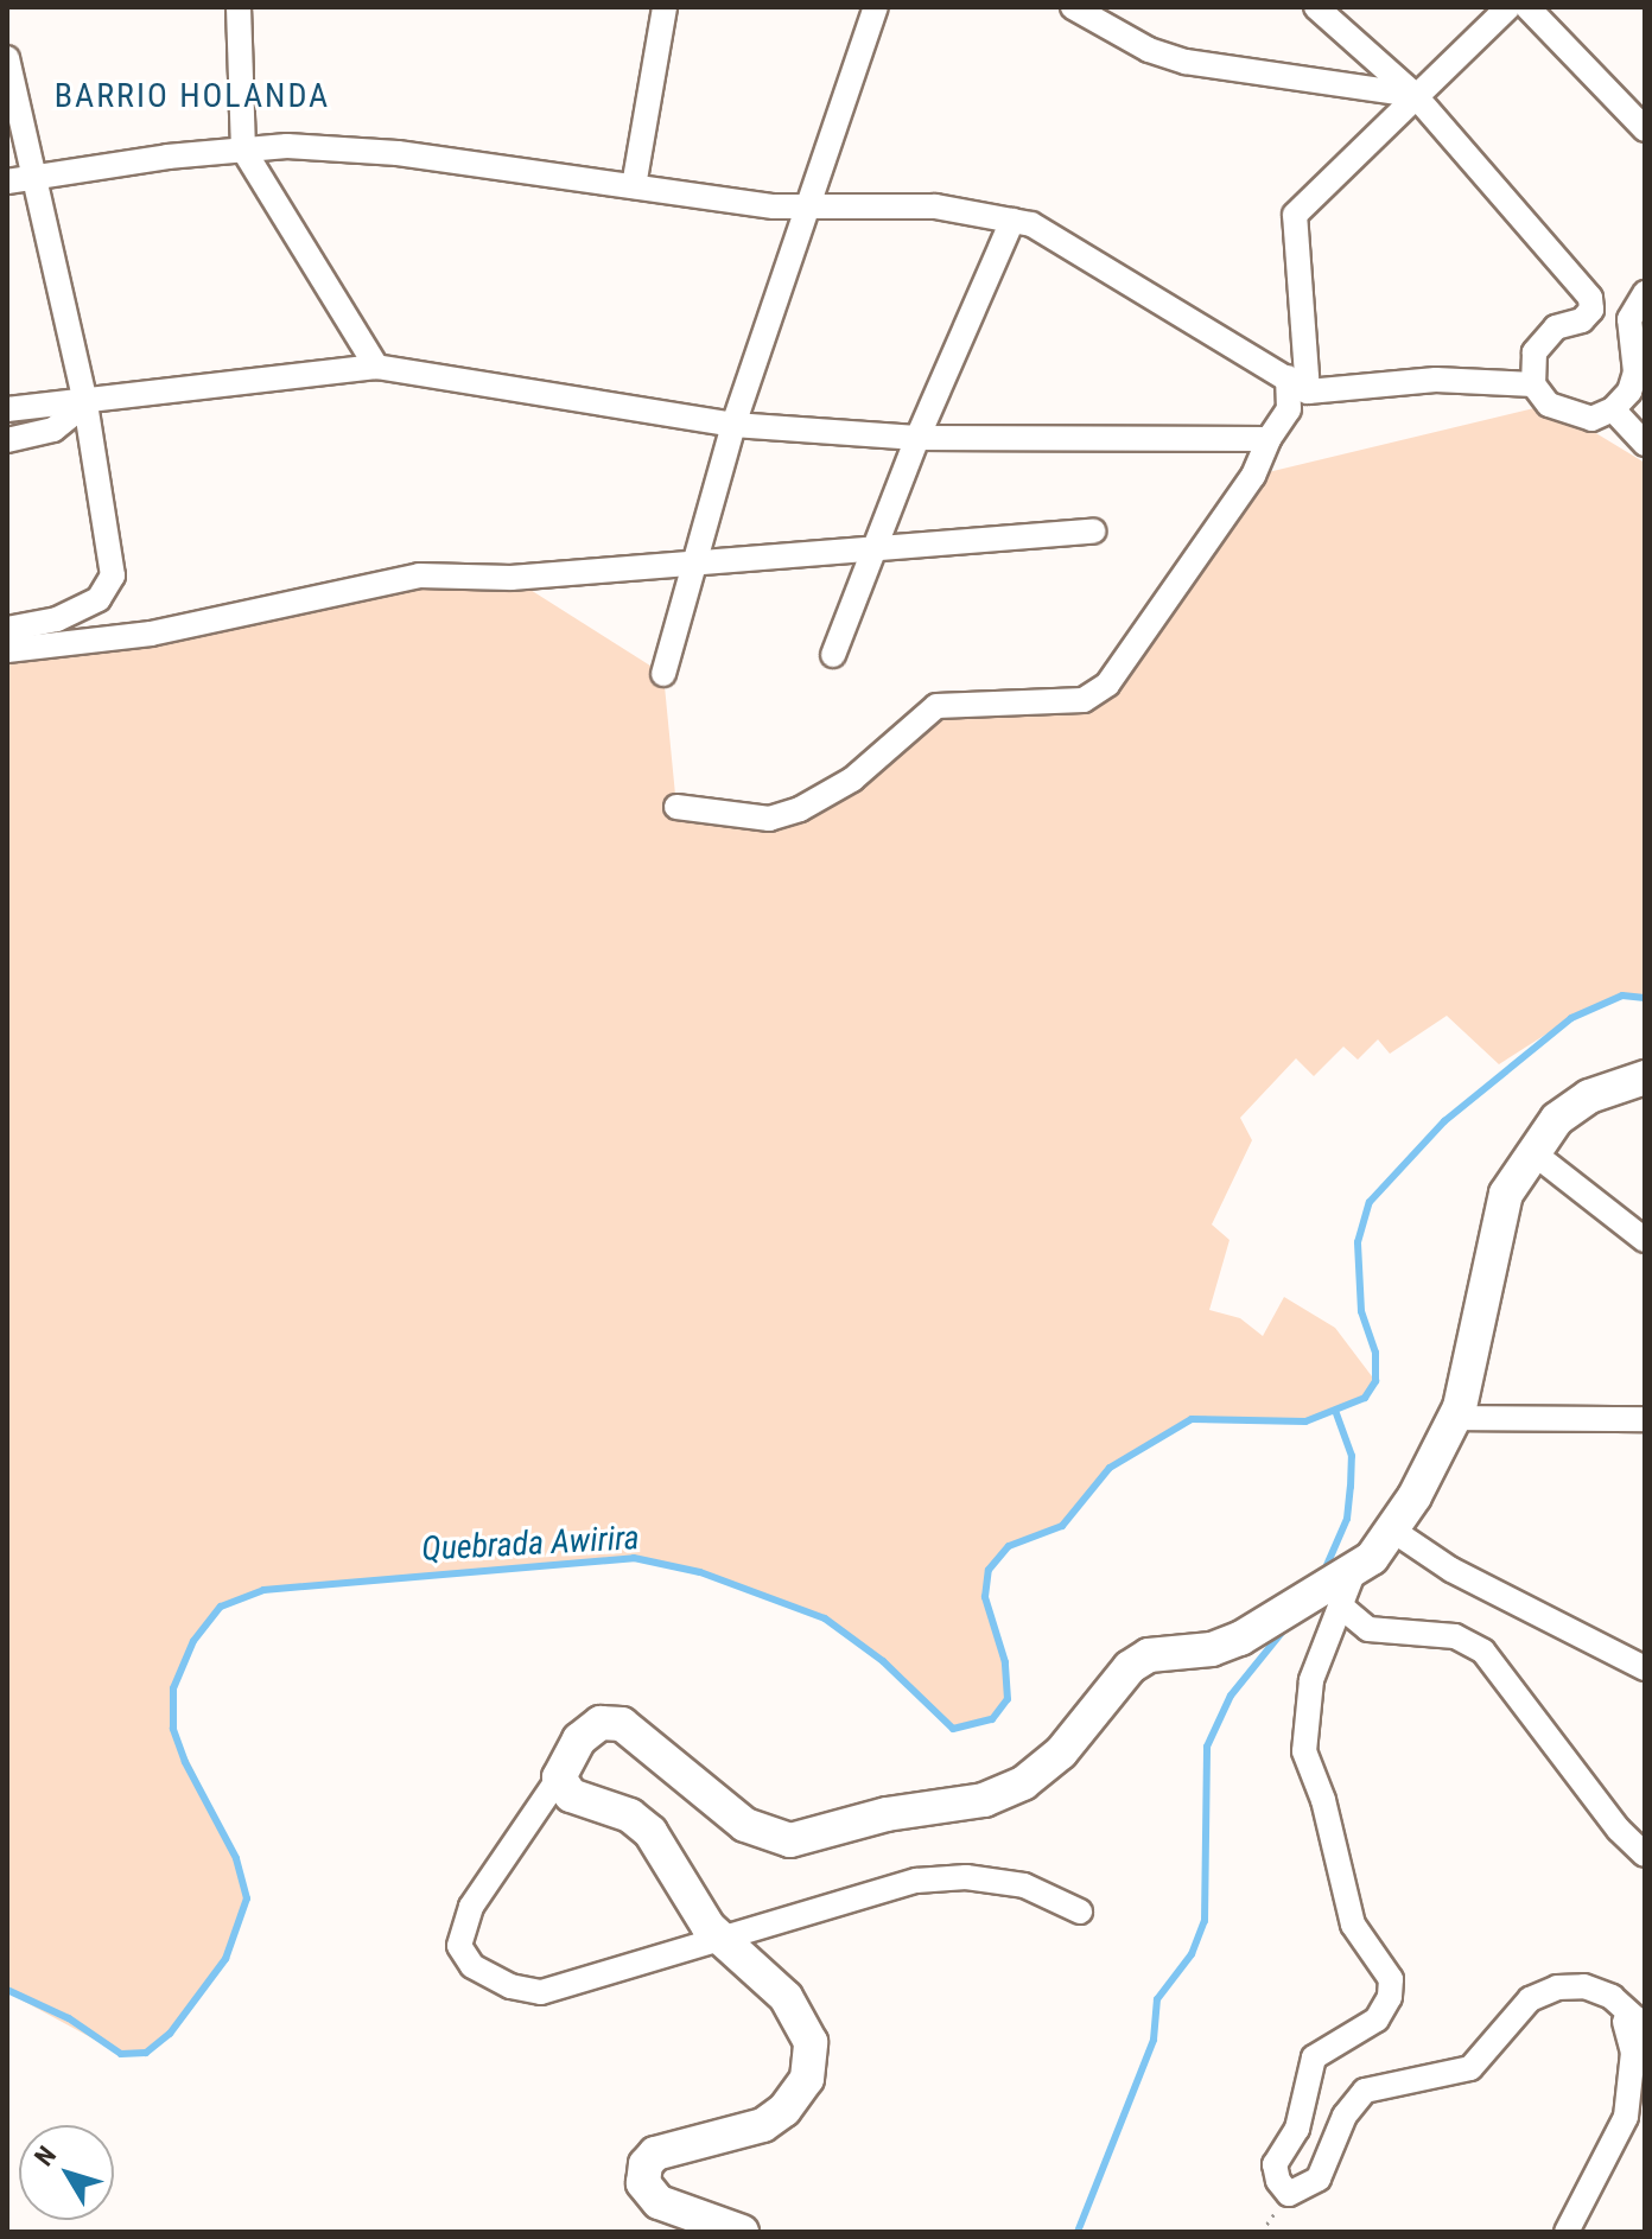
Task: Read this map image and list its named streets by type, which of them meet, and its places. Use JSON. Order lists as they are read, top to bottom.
{
  "districts": ["BARRIO HOLANDA"],
  "water": ["Quebrada Awirira"],
  "north": "top left"
}
